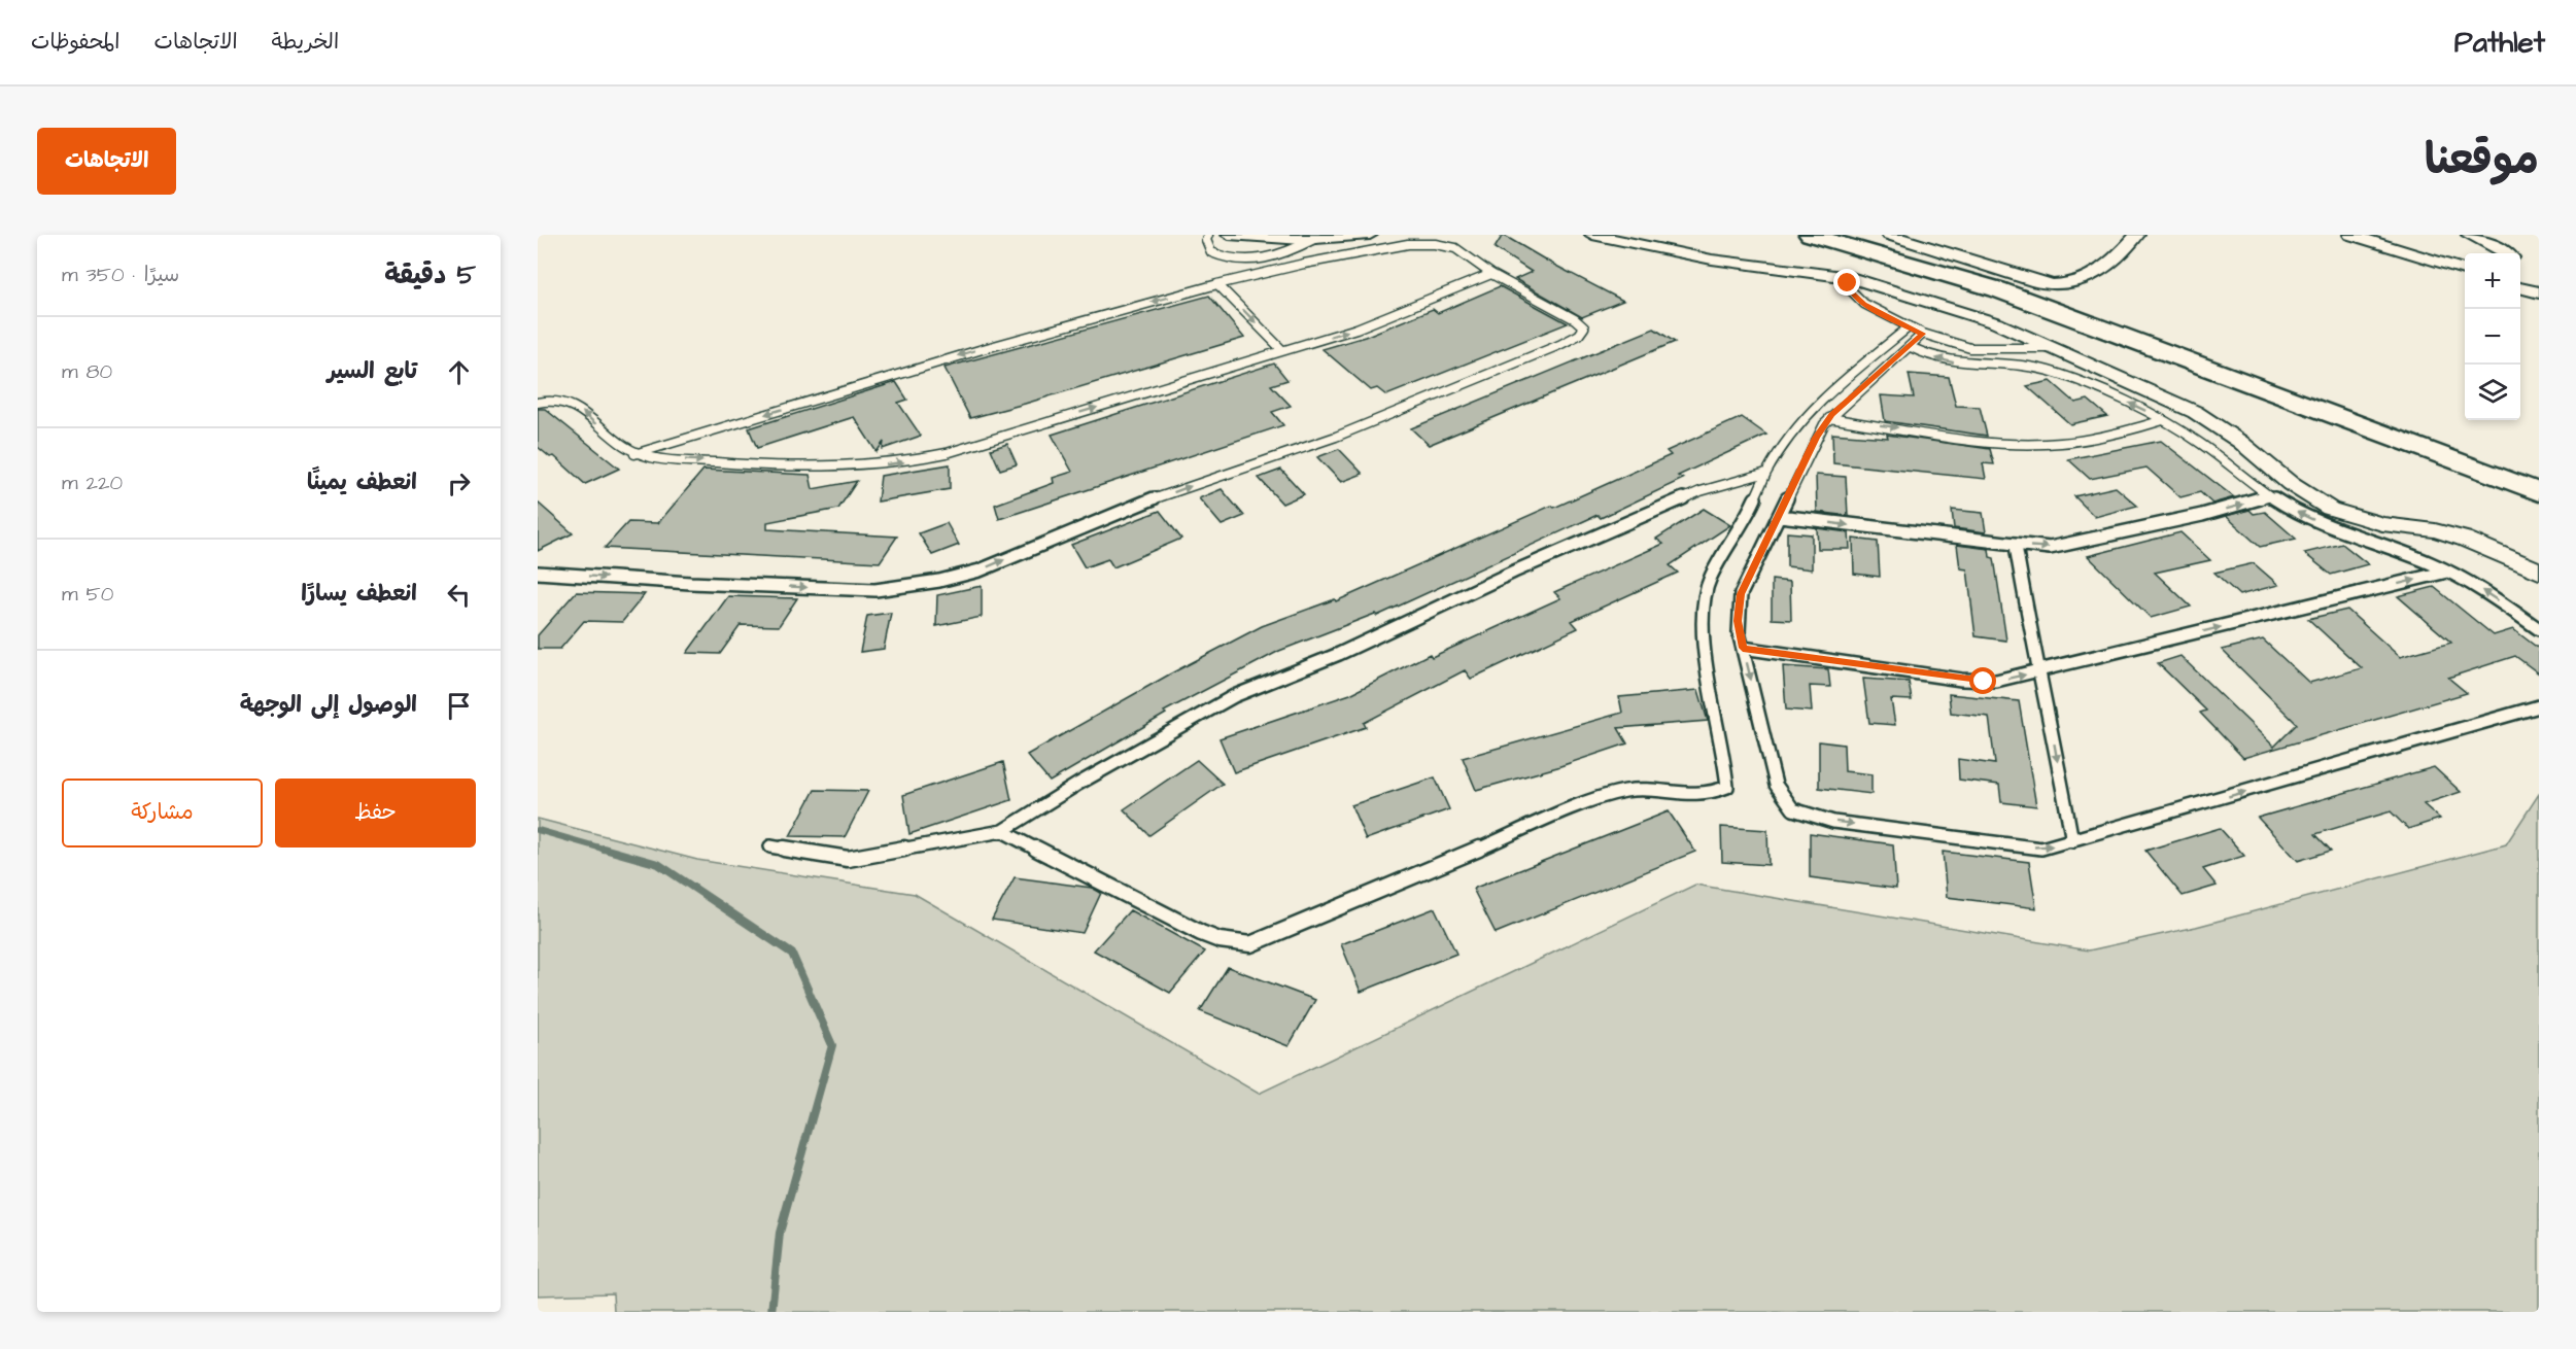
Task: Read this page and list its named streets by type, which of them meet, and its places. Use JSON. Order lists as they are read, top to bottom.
{
  "page": {
    "header": "Pathlet",
    "nav": ["الخريطة", "الاتجاهات", "المحفوظات"],
    "title": "موقعنا",
    "buttons": [
      "الاتجاهات",
      ["حفظ", "مشاركة"]
    ],
    "heading": ["5 دقيقة", "سيرًا · 350 m"],
    "map_buttons": ["+", "−"],
    "list": [
      ["تابع السير", "80 m"],
      ["انعطف يمينًا", "220 m"],
      ["انعطف يسارًا", "50 m"],
      "الوصول إلى الوجهة"
    ]
  }
}
